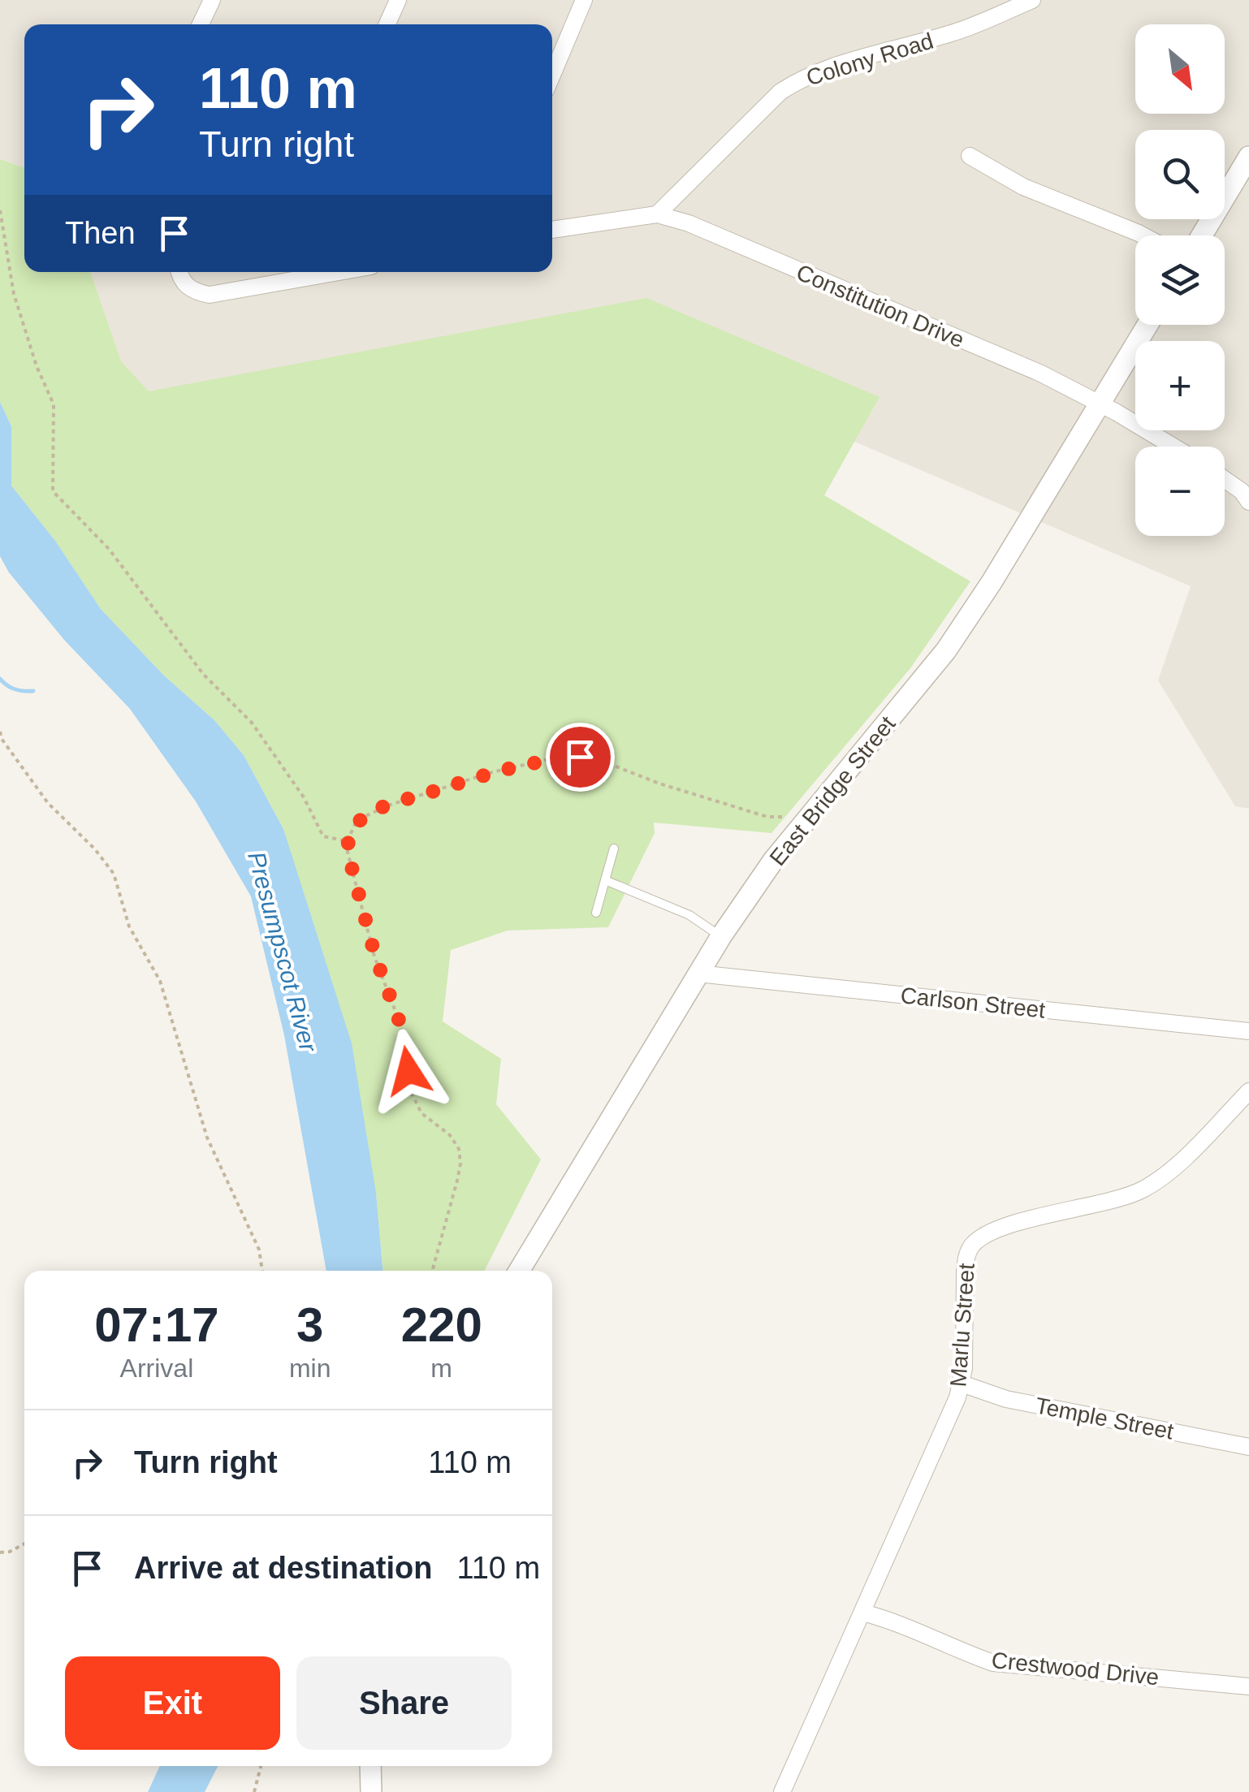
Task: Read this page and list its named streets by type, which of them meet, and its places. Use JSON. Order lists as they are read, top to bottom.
{
  "streets": {
    "street": [
      "Colony Road",
      "Constitution Drive",
      "East Bridge Street",
      "Carlson Street",
      "Marlu Street",
      "Temple Street",
      "Crestwood Drive"
    ]
  },
  "crossings": [
    ["Colony Road", "Constitution Drive"],
    ["Constitution Drive", "East Bridge Street"],
    ["East Bridge Street", "Carlson Street"],
    ["Marlu Street", "Temple Street"],
    ["Marlu Street", "Crestwood Drive"]
  ],
  "water": ["Presumpscot River"],
  "north": "bottom right",
  "page": {
    "map_buttons": ["+", "−"],
    "turn": ["110 m", "Turn right"],
    "then": "Then",
    "eta": [
      "07:17",
      "Arrival",
      "3",
      "min",
      "220",
      "m"
    ],
    "list": [
      {
        "name": "Turn right",
        "value": "110 m"
      },
      {
        "name": "Arrive at destination",
        "value": "110 m"
      }
    ],
    "buttons": ["Exit", "Share"]
  }
}
